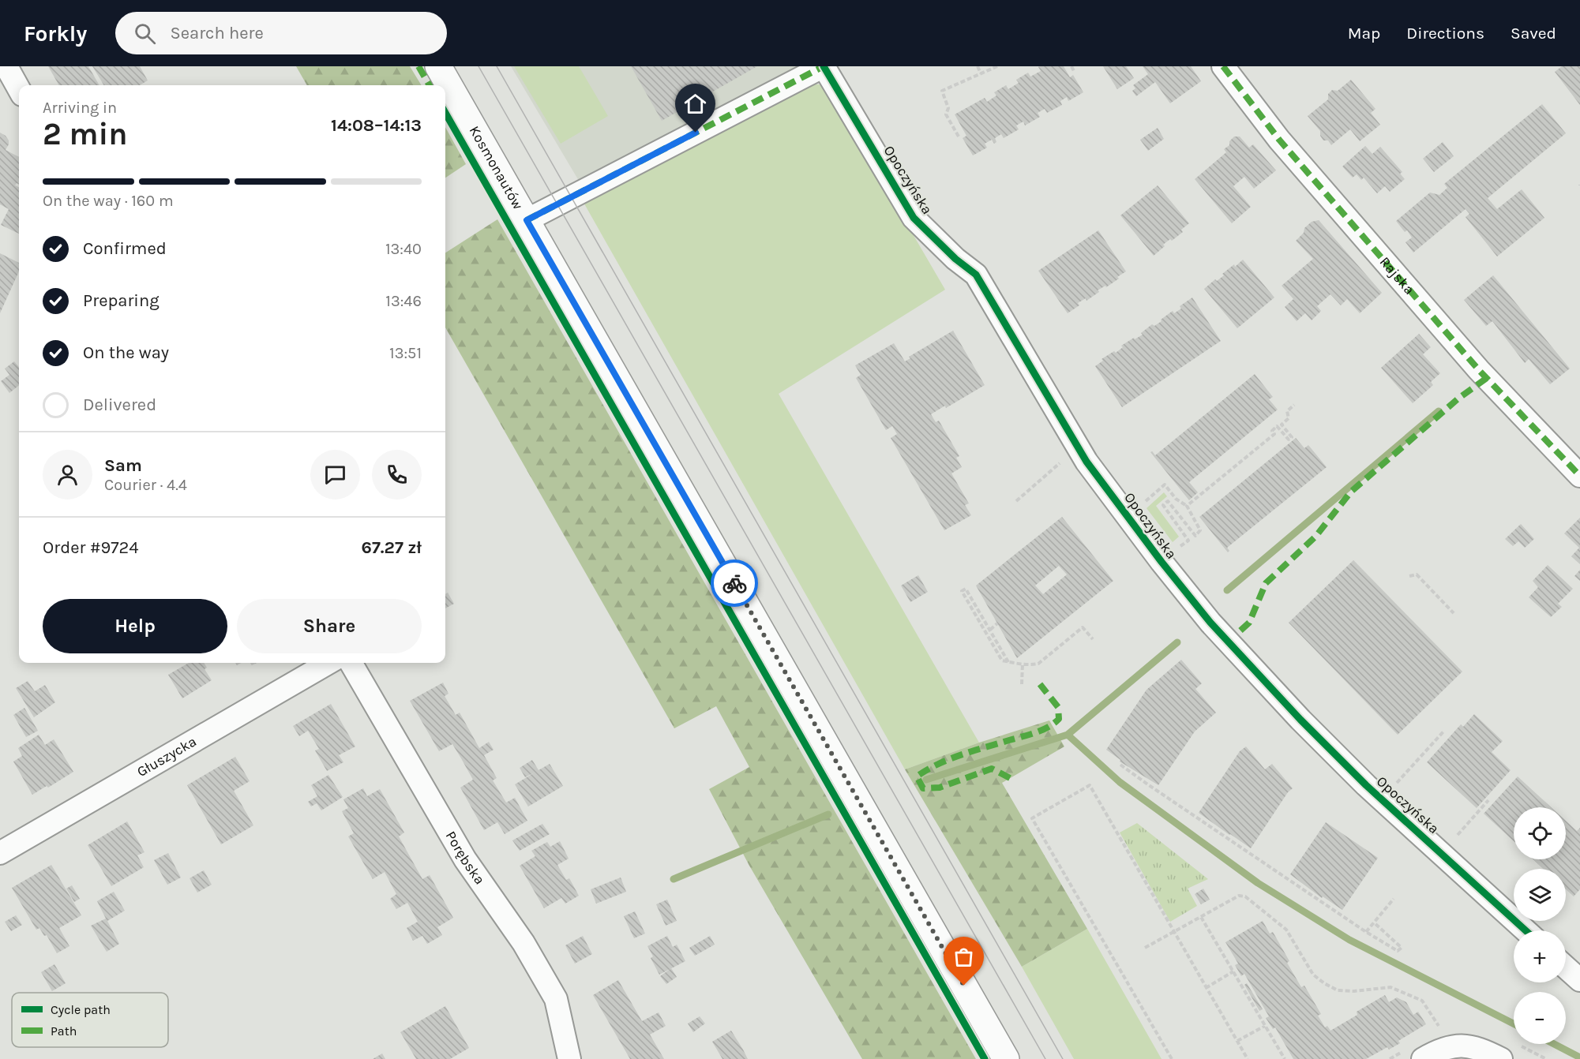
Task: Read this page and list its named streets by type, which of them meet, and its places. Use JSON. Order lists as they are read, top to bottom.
{
  "streets": {
    "main road": ["Kosmonautów"],
    "street": [
      "Opoczyńska",
      "Rajska",
      "Głuszycka",
      "Porębska"
    ]
  },
  "legend": ["Cycle path", "Path"],
  "page": {
    "header": "Forkly",
    "search": "Search here",
    "nav": ["Map", "Directions", "Saved"],
    "heading": ["2 min", "Arriving in", "14:08–14:13"],
    "panel": [
      "Sam",
      "Courier · 4.4",
      "Order #9724",
      "67.27 zł"
    ],
    "bar": "On the way · 160 m",
    "list": [
      ["Confirmed", "13:40"],
      ["Preparing", "13:46"],
      ["On the way", "13:51"],
      "Delivered"
    ],
    "buttons": ["Help", "Share"],
    "map_buttons": ["+", "−"]
  }
}
